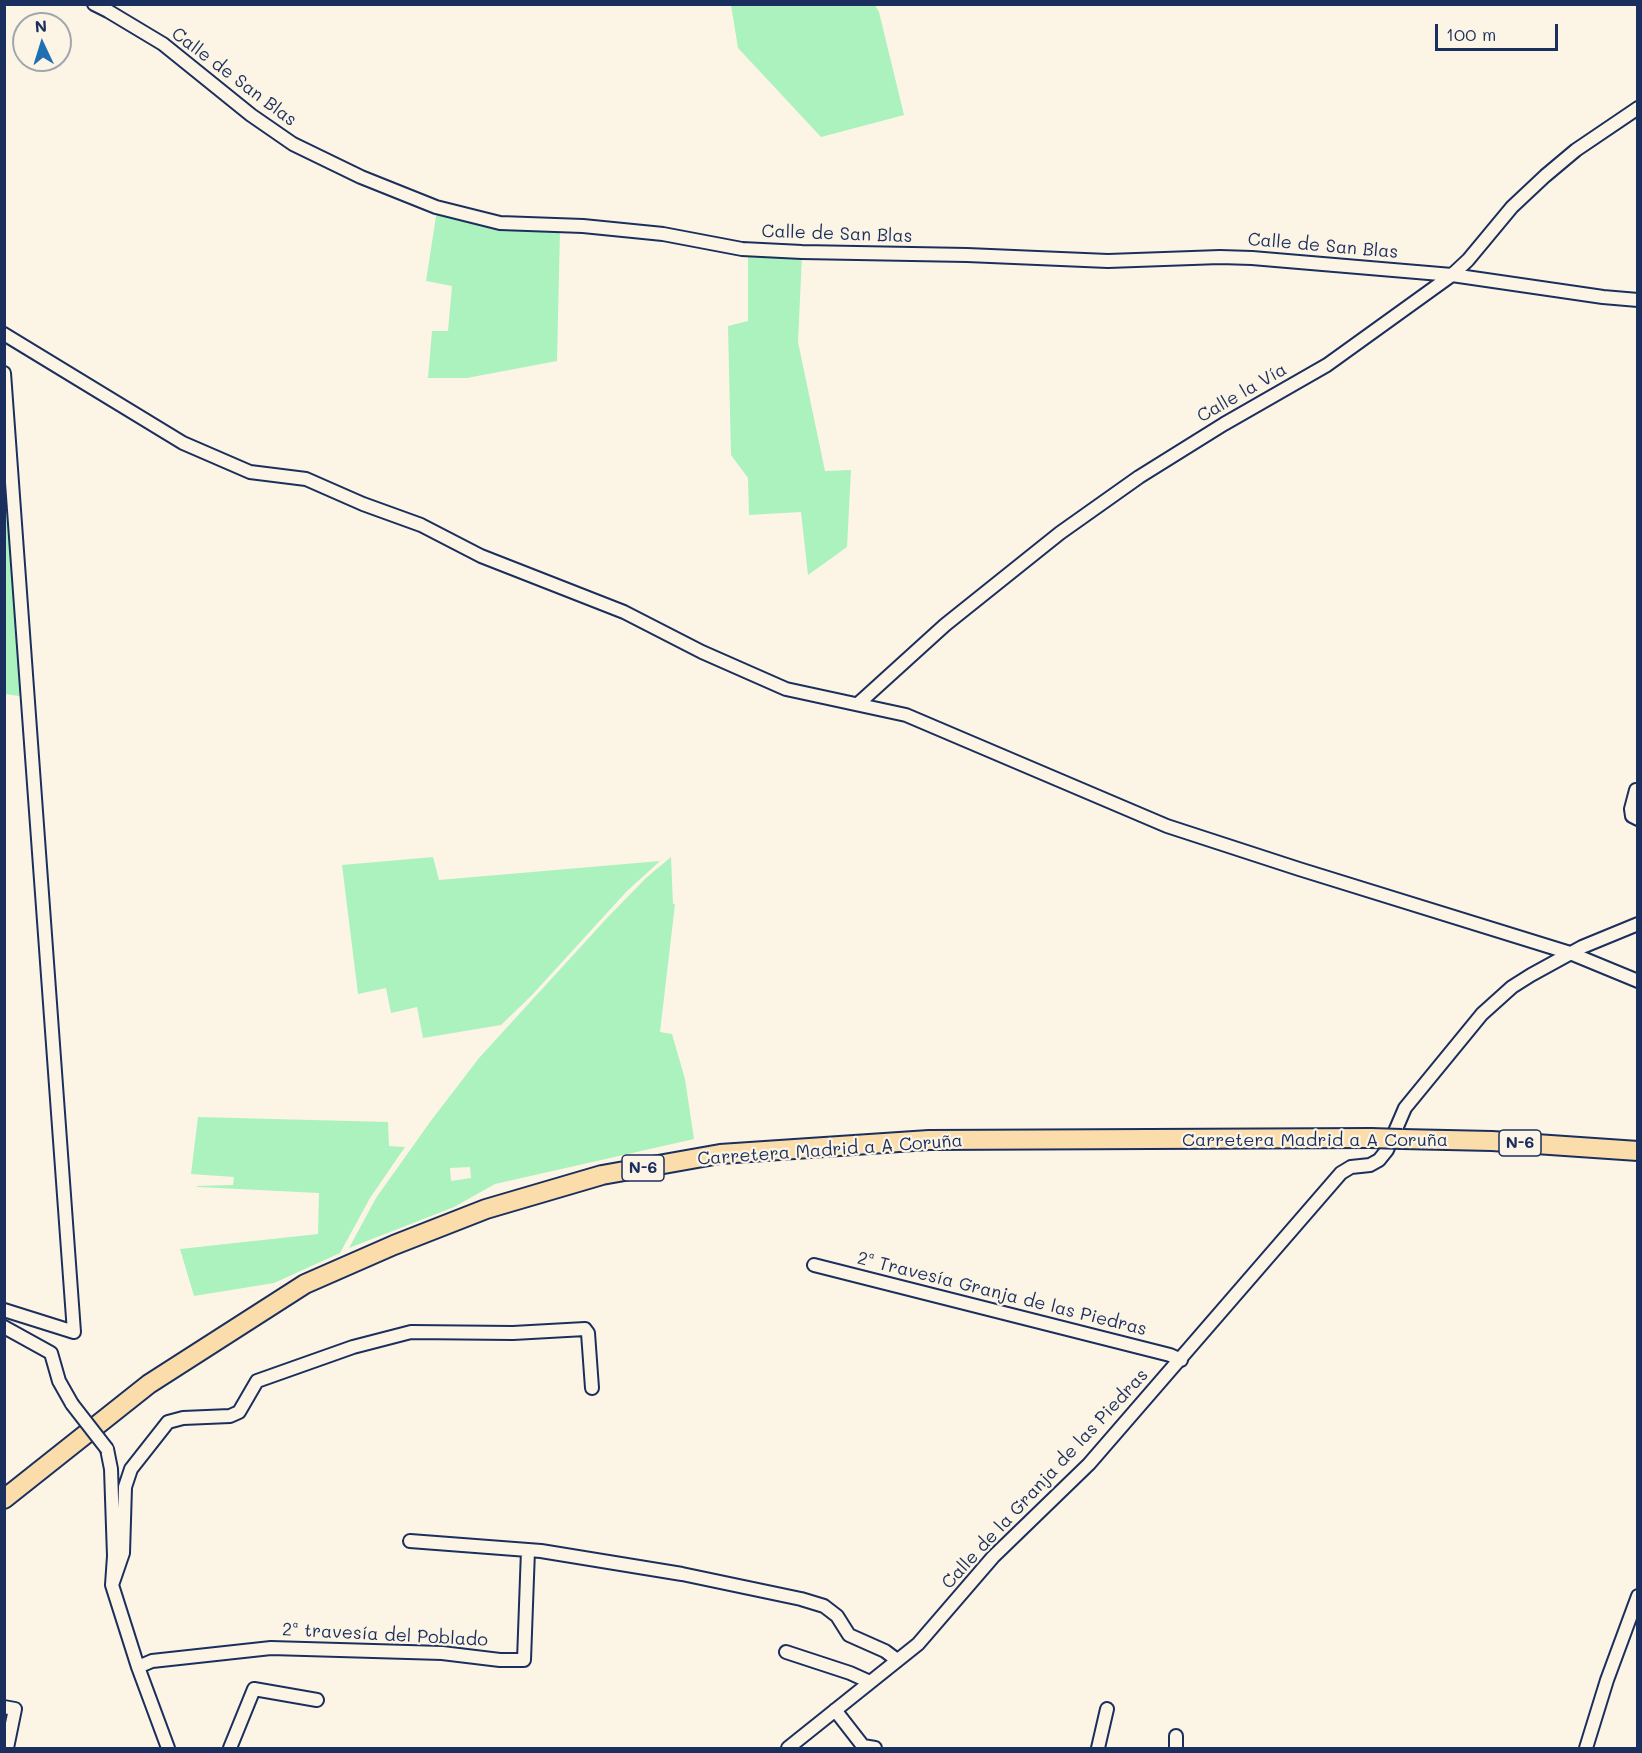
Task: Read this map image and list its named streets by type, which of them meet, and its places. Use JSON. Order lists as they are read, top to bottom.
{
  "streets": {
    "highway": ["Carretera Madrid a A Coruña", "N-6"],
    "street": [
      "Calle de San Blas",
      "Calle la Vía",
      "2ª Travesía Granja de las Piedras",
      "Calle de la Granja de las Piedras",
      "2ª travesía del Poblado"
    ]
  },
  "crossings": [
    ["Calle de San Blas", "Calle la Vía"],
    ["Carretera Madrid a A Coruña", "Calle de la Granja de las Piedras"],
    ["2ª Travesía Granja de las Piedras", "Calle de la Granja de las Piedras"]
  ],
  "scale_bar": "100 m",
  "north": "top"
}
